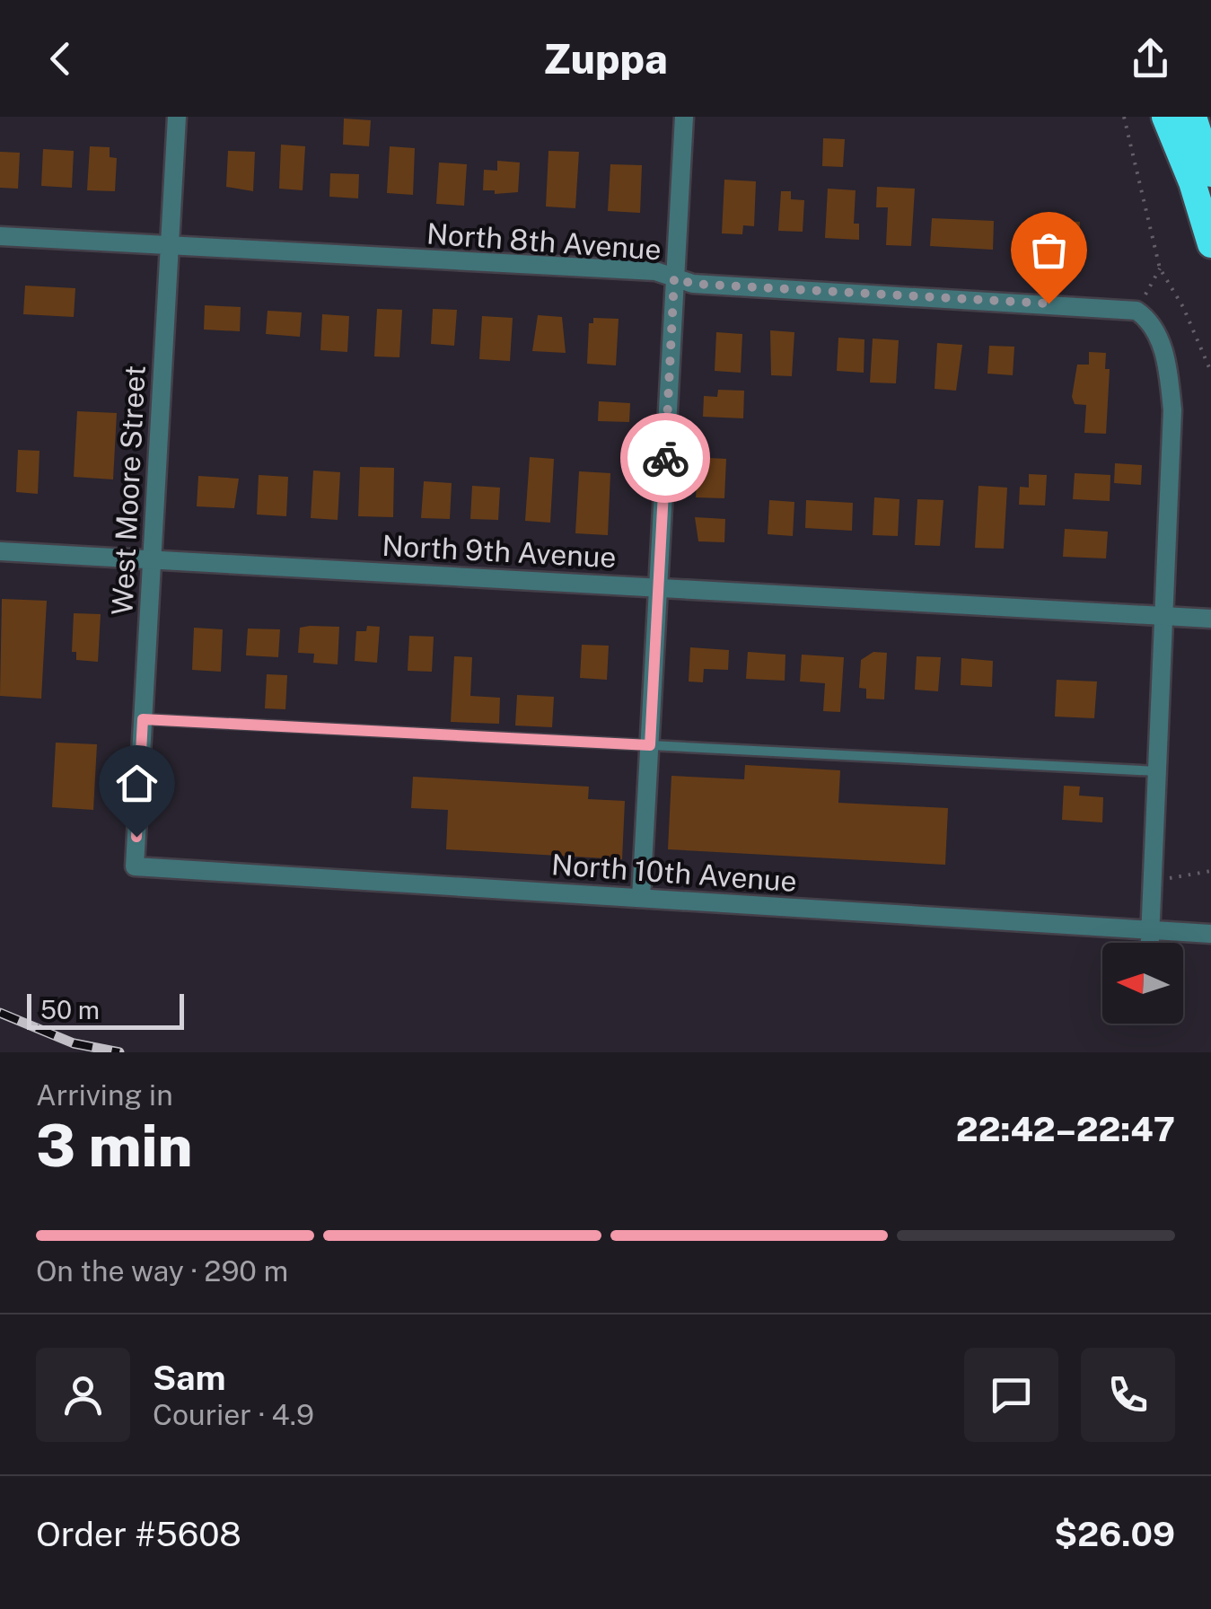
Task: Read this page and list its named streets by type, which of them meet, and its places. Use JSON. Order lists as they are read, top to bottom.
{
  "streets": {
    "street": [
      "North 8th Avenue",
      "West Moore Street",
      "North 9th Avenue",
      "North 10th Avenue"
    ]
  },
  "crossings": [
    ["North 8th Avenue", "West Moore Street"],
    ["West Moore Street", "North 9th Avenue"],
    ["West Moore Street", "North 10th Avenue"]
  ],
  "scale_bar": "50 m",
  "north": "left",
  "page": {
    "header": "Zuppa",
    "scale": "50 m",
    "heading": ["3 min", "Arriving in", "22:42–22:47"],
    "panel": [
      "Sam",
      "Courier · 4.9",
      "Order #5608",
      "$26.09"
    ],
    "bar": "On the way · 290 m"
  }
}
